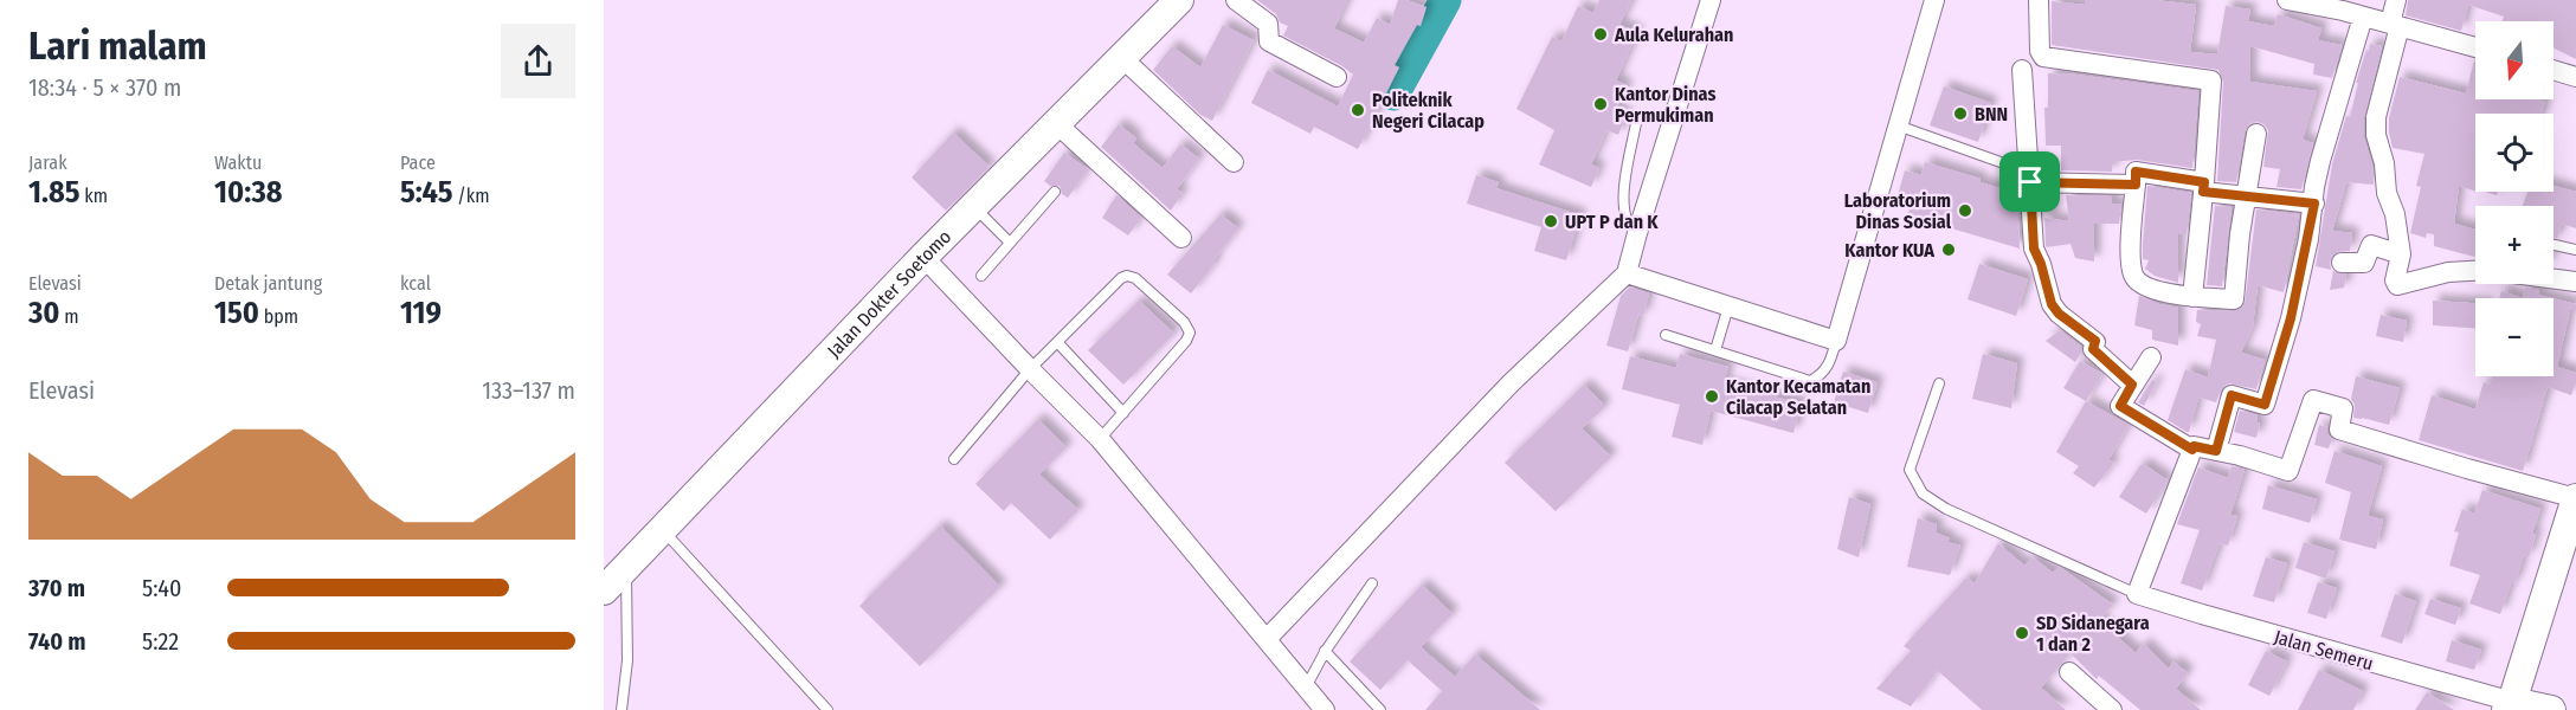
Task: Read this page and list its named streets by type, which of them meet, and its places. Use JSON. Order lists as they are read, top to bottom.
{
  "streets": {
    "street": ["Jalan Dokter Soetomo", "Jalan Semeru"]
  },
  "places": [
    "Aula Kelurahan",
    "Kantor Dinas Permukiman",
    "Politeknik Negeri Cilacap",
    "BNN",
    "Laboratorium Dinas Sosial",
    "UPT P dan K",
    "Kantor KUA",
    "Kantor Kecamatan Cilacap Selatan",
    "SD Sidanegara 1 dan 2"
  ],
  "north": "bottom",
  "page": {
    "heading": ["Lari malam", "18:34 · 5 × 370 m"],
    "map_buttons": ["+", "−"],
    "stats": [
      ["Jarak", "1.85 km"],
      ["Waktu", "10:38"],
      ["Pace", "5:45 /km"],
      ["Elevasi", "30 m"],
      ["Detak jantung", "150 bpm"],
      ["kcal", "119"]
    ],
    "chart": ["Elevasi", "133–137 m"],
    "list": [
      {
        "name": "370 m",
        "note": "5:40"
      },
      {
        "name": "740 m",
        "note": "5:22"
      }
    ]
  }
}
